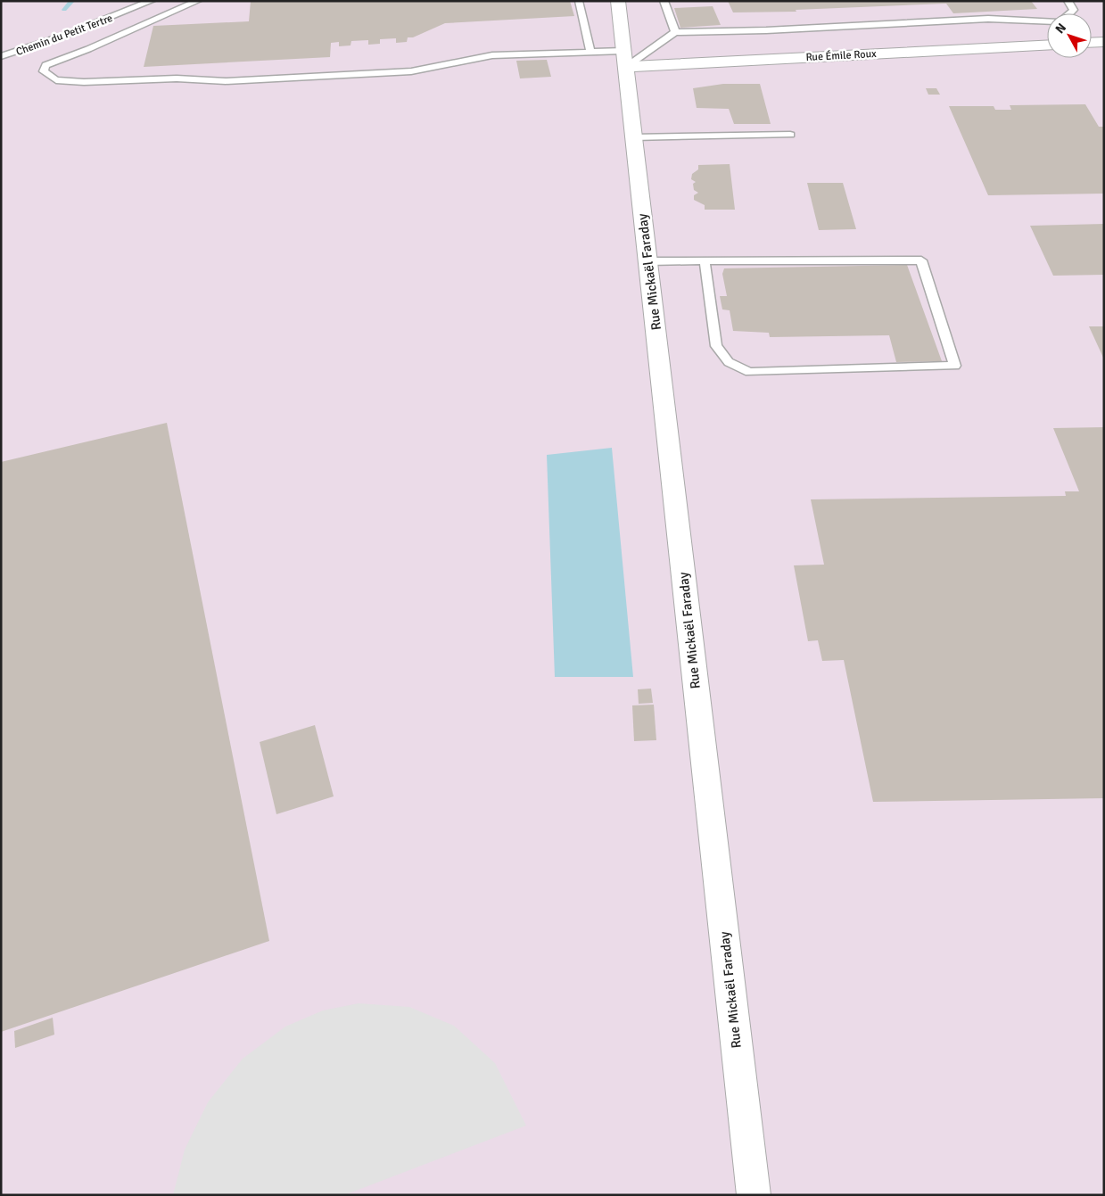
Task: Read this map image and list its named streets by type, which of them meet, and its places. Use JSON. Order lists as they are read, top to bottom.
{
  "streets": {
    "street": ["Rue Émile Roux", "Rue Mickaël Faraday"],
    "lane": ["Chemin du Petit Tertre"]
  },
  "crossings": [
    ["Rue Émile Roux", "Rue Mickaël Faraday"]
  ],
  "north": "top left"
}
